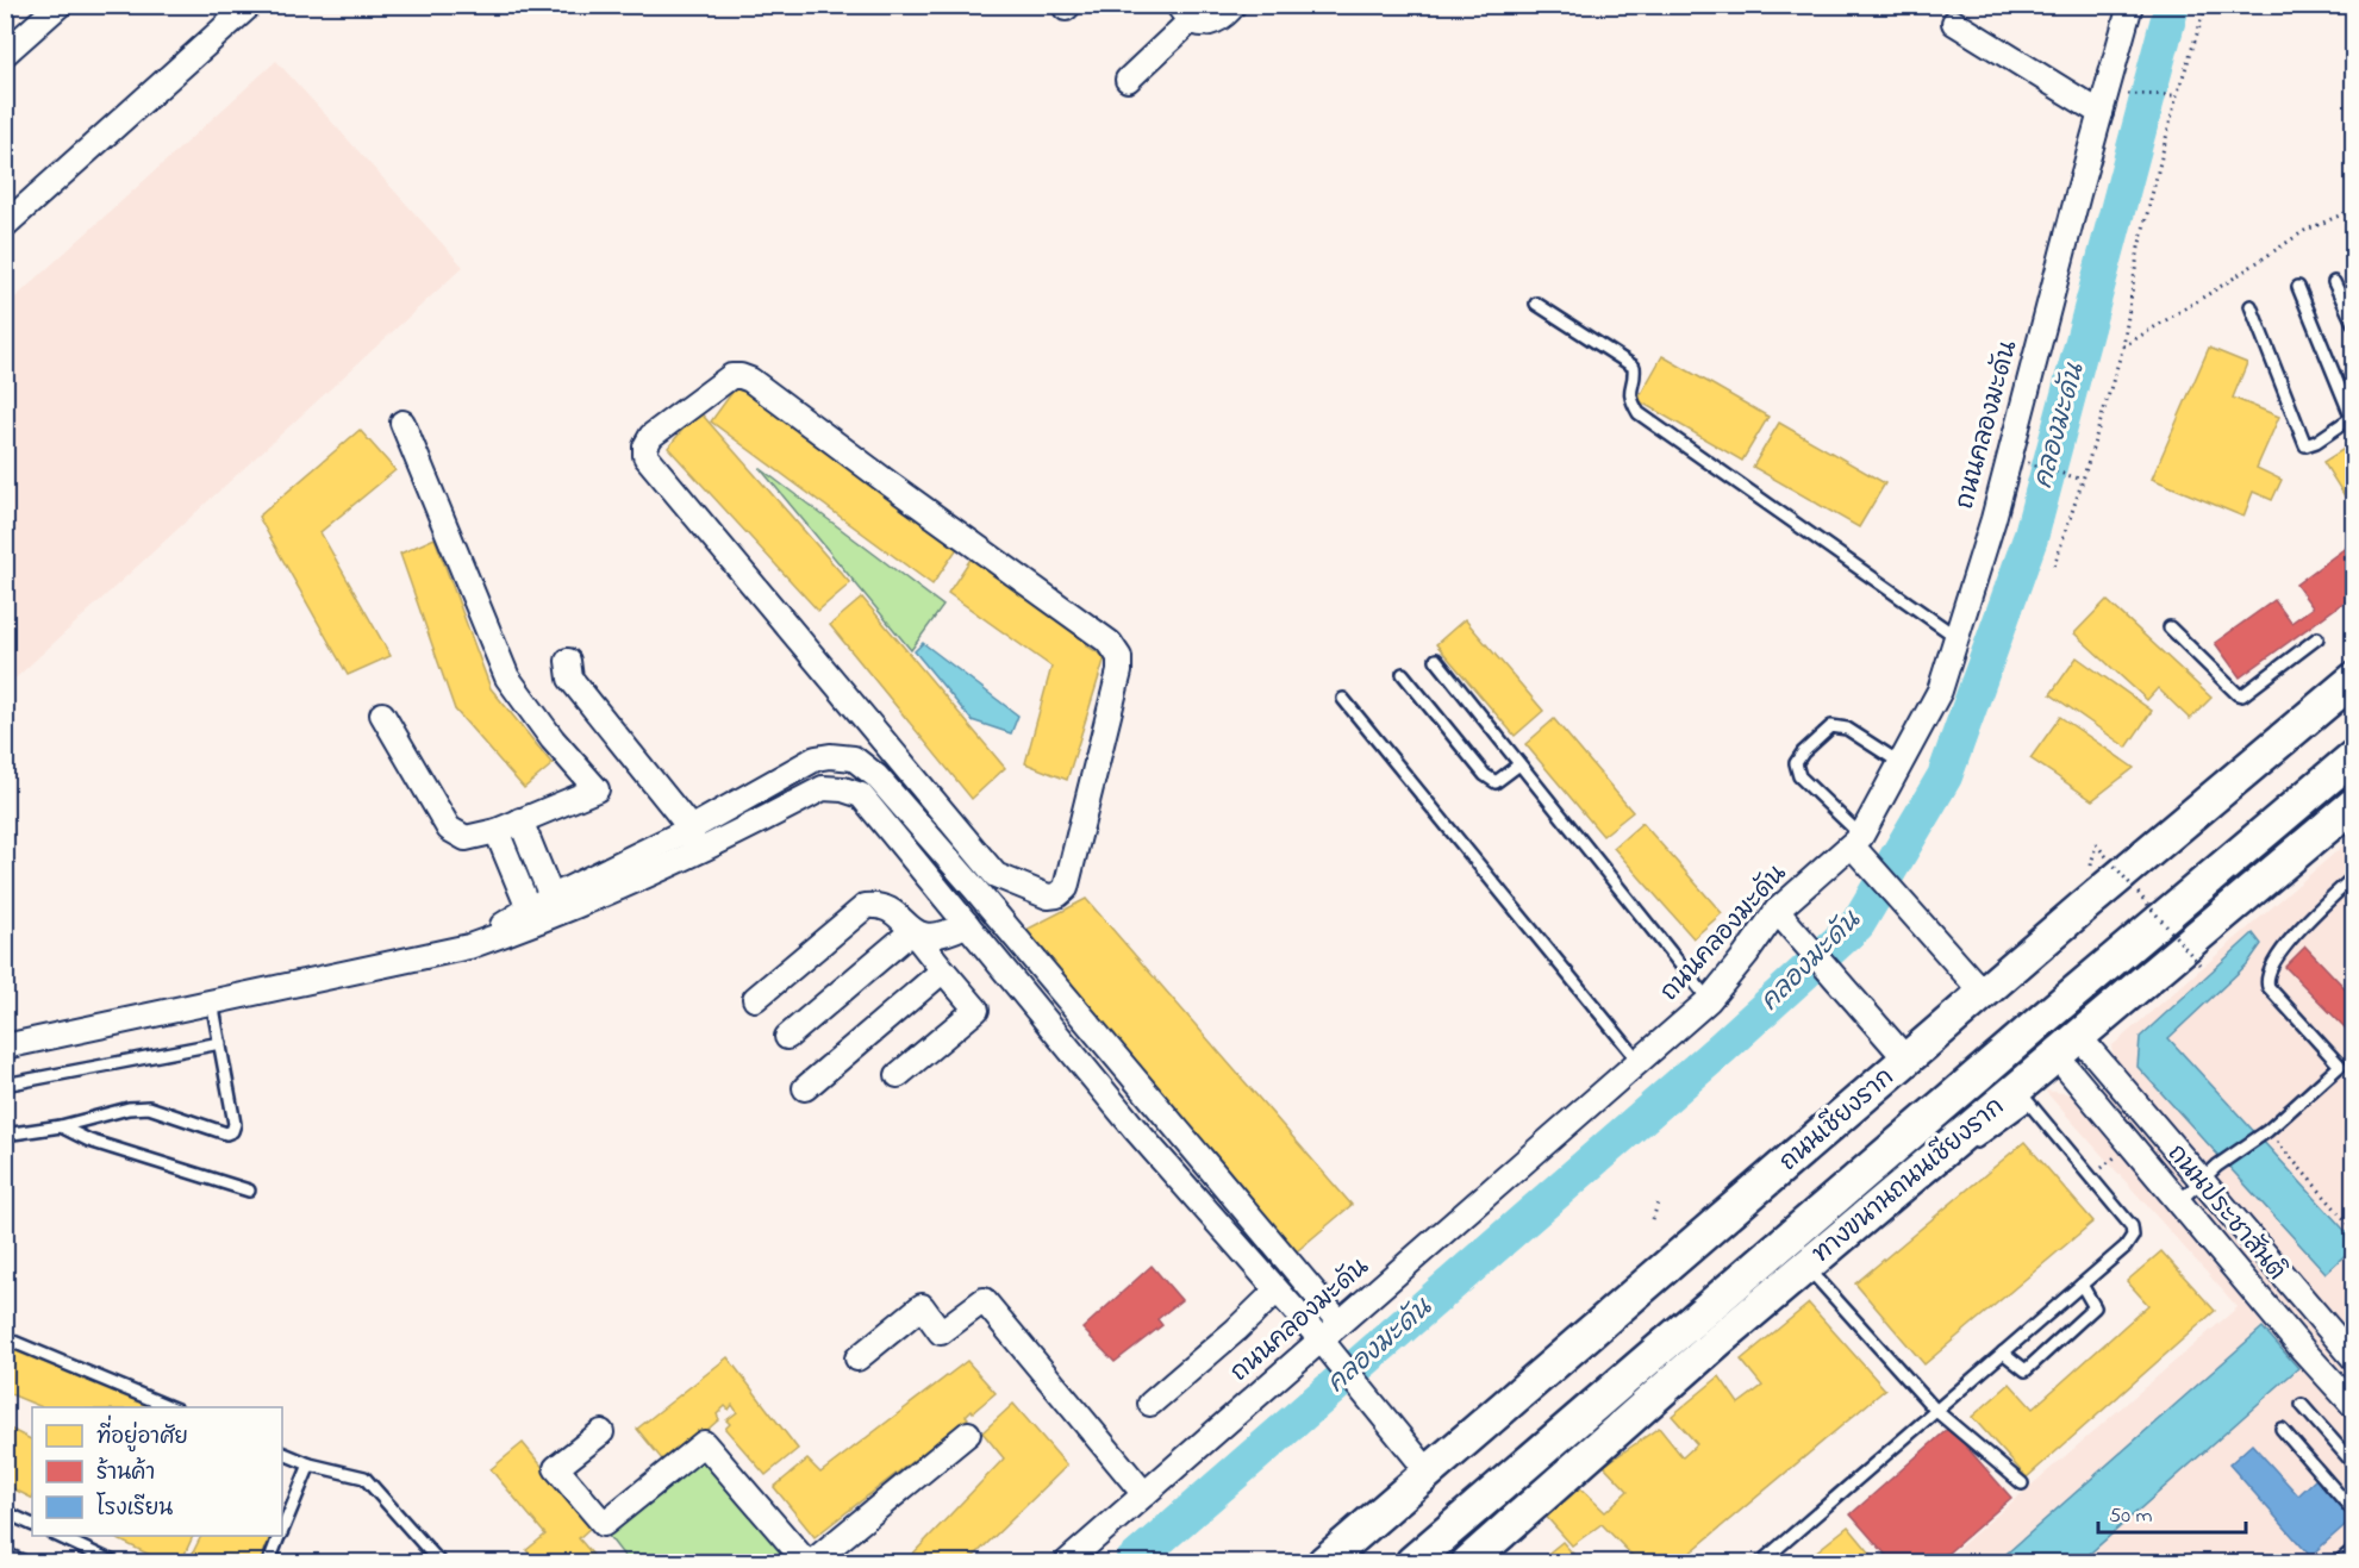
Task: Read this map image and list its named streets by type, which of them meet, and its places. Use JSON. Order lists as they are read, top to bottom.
{
  "streets": {
    "main road": ["ถนนเชียงราก", "ทางขนานถนนเชียงราก"],
    "street": ["ถนนคลองมะดัน", "ถนนประชาสันติ"]
  },
  "crossings": [
    ["ทางขนานถนนเชียงราก", "ถนนประชาสันติ"]
  ],
  "water": ["คลองมะดัน"],
  "legend": ["ที่อยู่อาศัย", "ร้านค้า", "โรงเรียน"],
  "scale_bar": "50 m"
}
